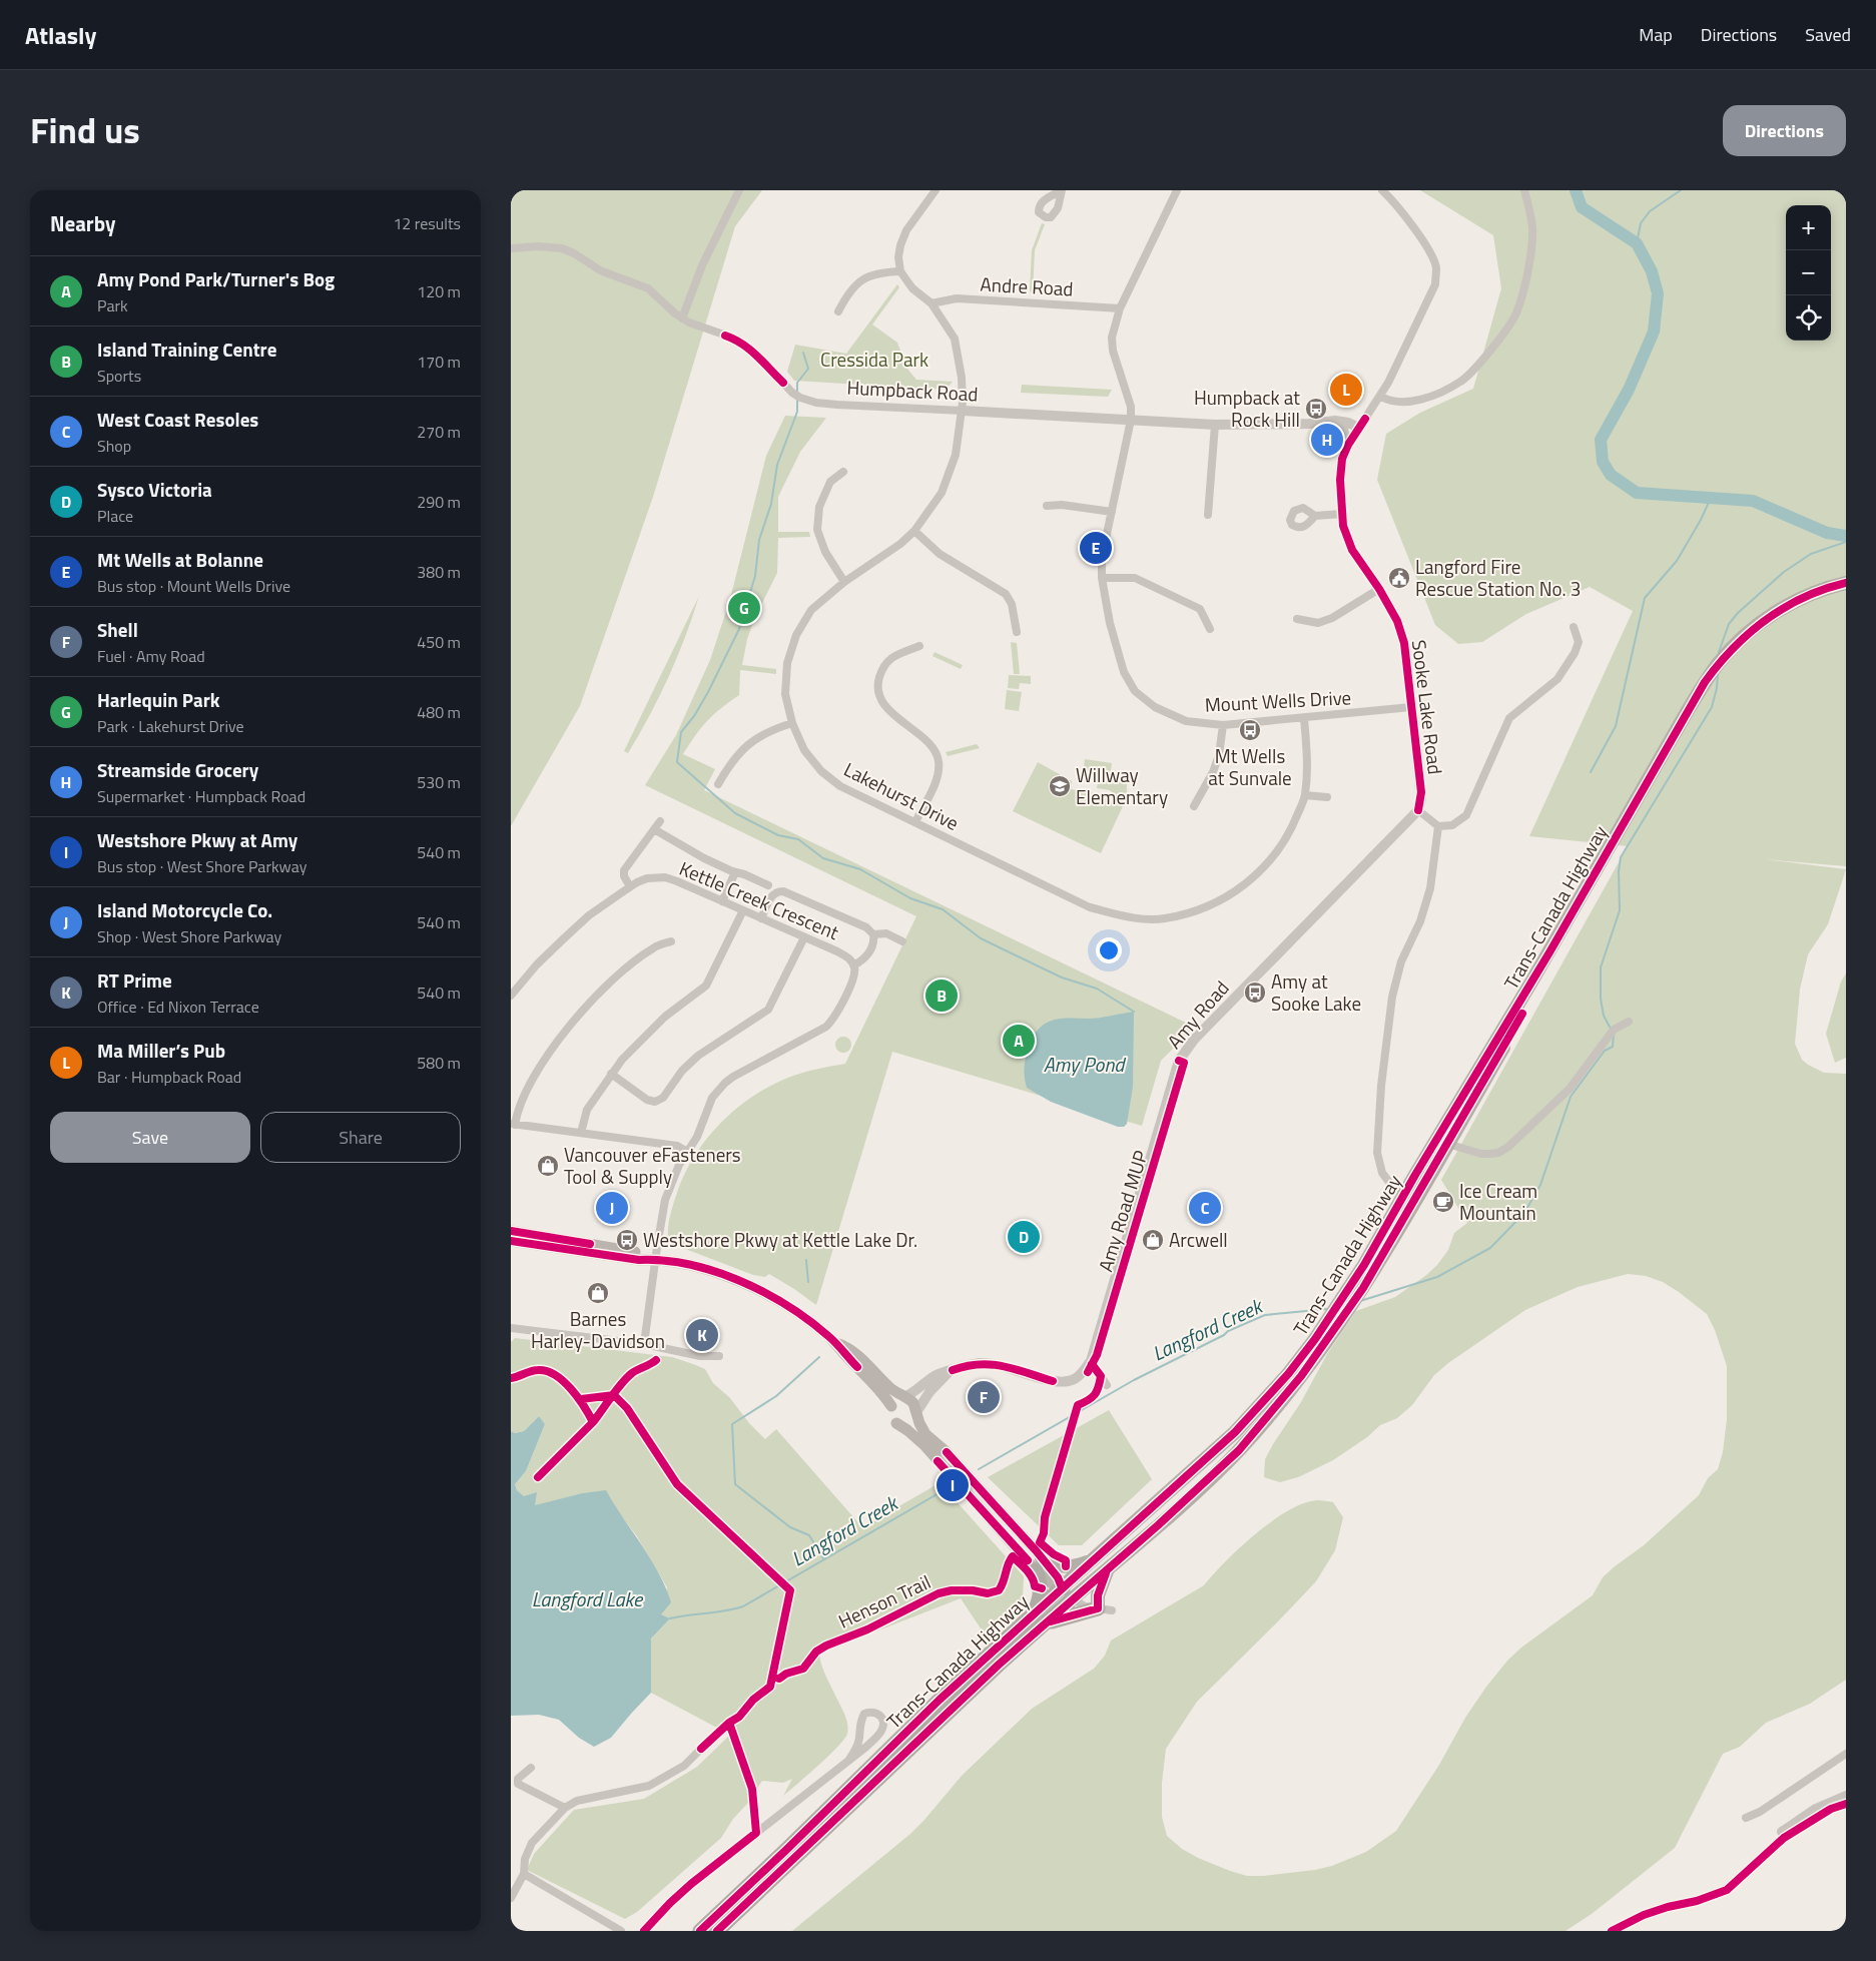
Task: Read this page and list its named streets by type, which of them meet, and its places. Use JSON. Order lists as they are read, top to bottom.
{
  "streets": {
    "highway": ["Trans-Canada Highway"],
    "street": [
      "Andre Road",
      "Humpback Road",
      "Mount Wells Drive",
      "Sooke Lake Road",
      "Lakehurst Drive",
      "Kettle Creek Crescent",
      "Amy Road"
    ],
    "cycle path": ["Amy Road MUP", "Henson Trail"]
  },
  "crossings": [
    ["Andre Road", "Lakehurst Drive"],
    ["Humpback Road", "Mount Wells Drive"],
    ["Humpback Road", "Sooke Lake Road"],
    ["Humpback Road", "Lakehurst Drive"],
    ["Mount Wells Drive", "Sooke Lake Road"],
    ["Mount Wells Drive", "Lakehurst Drive"],
    ["Sooke Lake Road", "Amy Road"]
  ],
  "water": ["Amy Pond", "Langford Creek", "Langford Lake"],
  "parks": ["Cressida Park"],
  "places": {
    "bus stop": [
      "Humpback at Rock Hill",
      "Mt Wells at Sunvale",
      "Amy at Sooke Lake",
      "Westshore Pkwy at Kettle Lake Dr."
    ],
    "public building": ["Langford Fire Rescue Station No. 3"],
    "school or university": ["Willway Elementary"],
    "shop": ["Vancouver eFasteners Tool & Supply", "Arcwell", "Barnes Harley-Davidson"],
    "cafe": ["Ice Cream Mountain"]
  },
  "page": {
    "header": "Atlasly",
    "nav": ["Map", "Directions", "Saved"],
    "title": "Find us",
    "buttons": [
      "Directions",
      ["Save", "Share"]
    ],
    "heading": ["Nearby", "12 results"],
    "map_buttons": ["+", "−"],
    "list": [
      {
        "mark": "A",
        "name": "Amy Pond Park/Turner's Bog",
        "note": "Park",
        "value": "120 m"
      },
      {
        "mark": "B",
        "name": "Island Training Centre",
        "note": "Sports",
        "value": "170 m"
      },
      {
        "mark": "C",
        "name": "West Coast Resoles",
        "note": "Shop",
        "value": "270 m"
      },
      {
        "mark": "D",
        "name": "Sysco Victoria",
        "note": "Place",
        "value": "290 m"
      },
      {
        "mark": "E",
        "name": "Mt Wells at Bolanne",
        "note": "Bus stop · Mount Wells Drive",
        "value": "380 m"
      },
      {
        "mark": "F",
        "name": "Shell",
        "note": "Fuel · Amy Road",
        "value": "450 m"
      },
      {
        "mark": "G",
        "name": "Harlequin Park",
        "note": "Park · Lakehurst Drive",
        "value": "480 m"
      },
      {
        "mark": "H",
        "name": "Streamside Grocery",
        "note": "Supermarket · Humpback Road",
        "value": "530 m"
      },
      {
        "mark": "I",
        "name": "Westshore Pkwy at Amy",
        "note": "Bus stop · West Shore Parkway",
        "value": "540 m"
      },
      {
        "mark": "J",
        "name": "Island Motorcycle Co.",
        "note": "Shop · West Shore Parkway",
        "value": "540 m"
      },
      {
        "mark": "K",
        "name": "RT Prime",
        "note": "Office · Ed Nixon Terrace",
        "value": "540 m"
      },
      {
        "mark": "L",
        "name": "Ma Miller’s Pub",
        "note": "Bar · Humpback Road",
        "value": "580 m"
      }
    ],
    "pins": [
      "L",
      "H",
      "E",
      "G",
      "B",
      "A",
      "C",
      "J",
      "D",
      "K",
      "F",
      "I"
    ]
  }
}
